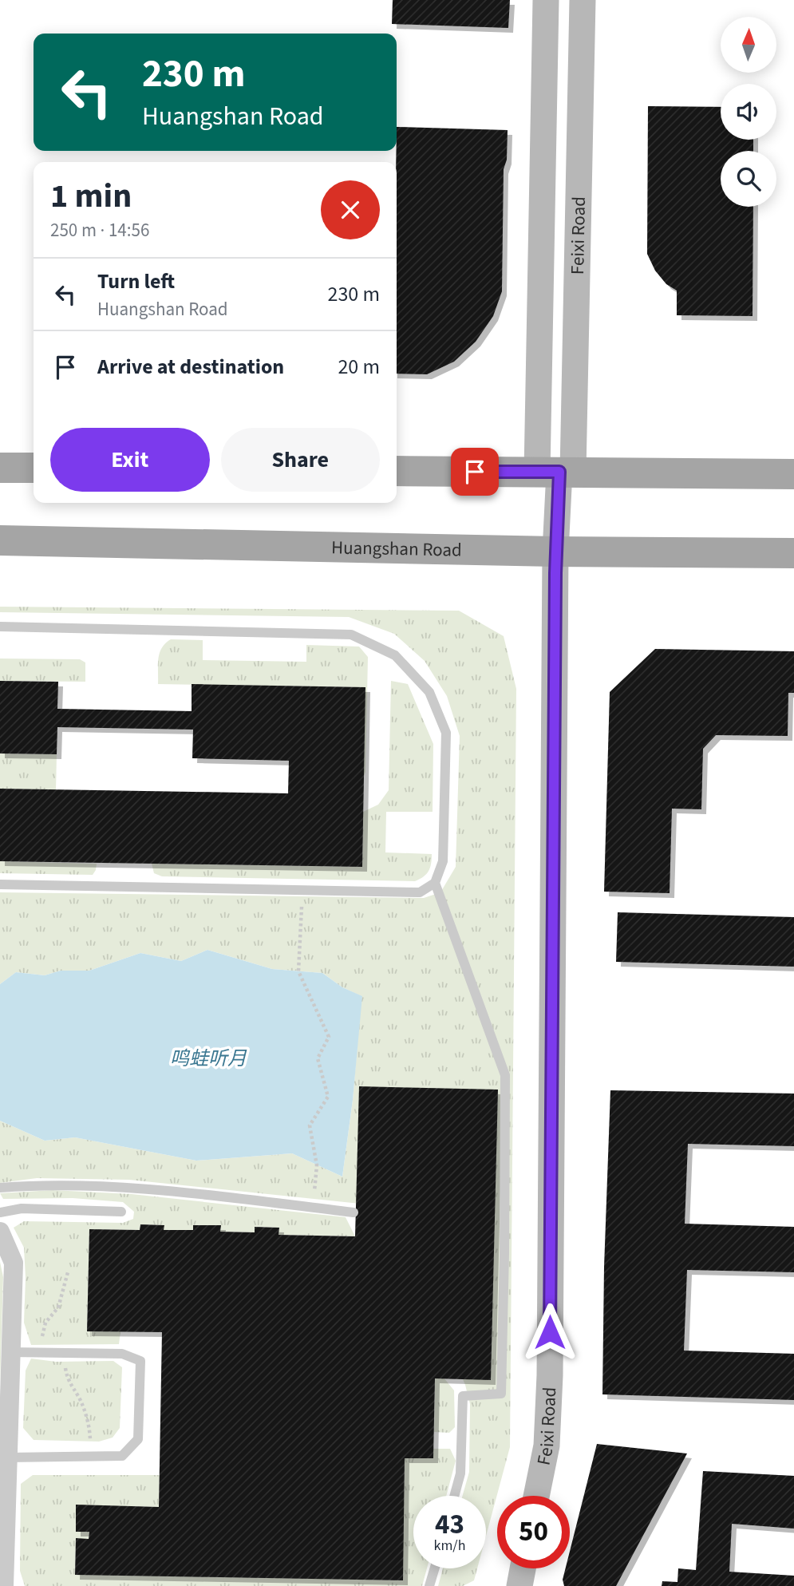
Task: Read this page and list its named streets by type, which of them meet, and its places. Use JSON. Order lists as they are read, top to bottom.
{
  "streets": {
    "main road": ["Feixi Road", "Huangshan Road"]
  },
  "crossings": [
    ["Feixi Road", "Huangshan Road"]
  ],
  "water": ["鸣蛙听月"],
  "north": "top",
  "page": {
    "turn": ["230 m", "Huangshan Road"],
    "heading": ["1 min", "250 m · 14:56"],
    "list": [
      {
        "name": "Turn left",
        "note": "Huangshan Road",
        "value": "230 m"
      },
      {
        "name": "Arrive at destination",
        "value": "20 m"
      }
    ],
    "buttons": ["Exit", "Share"],
    "speed": "43 km/h",
    "limit": "50"
  }
}
